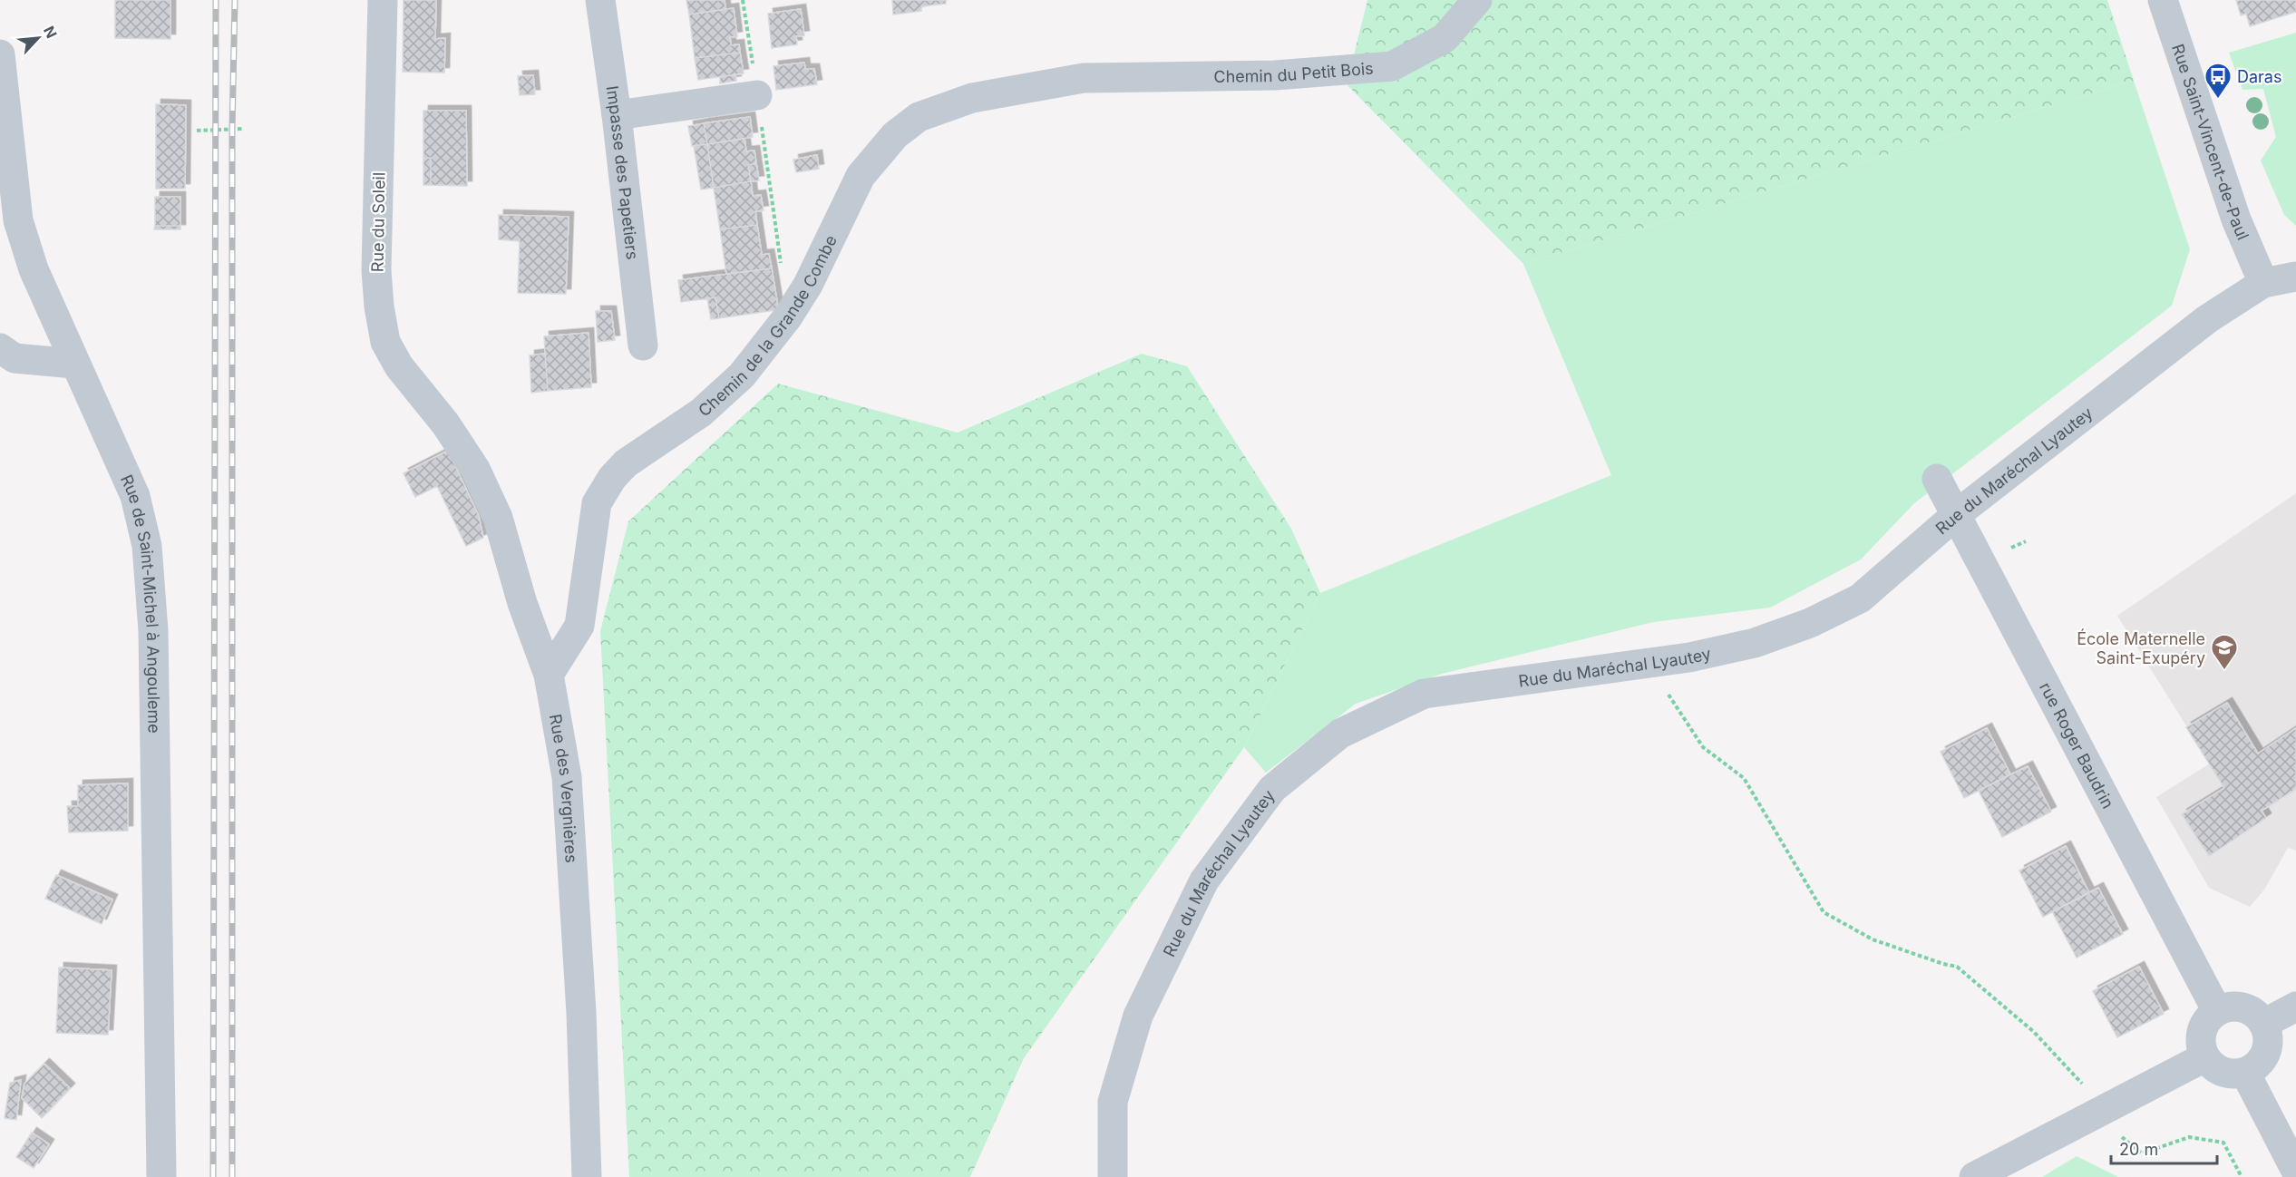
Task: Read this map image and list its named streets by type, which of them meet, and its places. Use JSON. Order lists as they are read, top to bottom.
{
  "streets": {
    "street": [
      "Chemin du Petit Bois",
      "Rue Saint-Vincent-de-Paul",
      "Impasse des Papetiers",
      "Rue du Soleil",
      "Chemin de la Grande Combe",
      "Rue du Maréchal Lyautey",
      "Rue de Saint-Michel à Angouleme",
      "rue Roger Baudrin",
      "Rue des Vergnières"
    ]
  },
  "crossings": [
    ["Chemin du Petit Bois", "Chemin de la Grande Combe"],
    ["Rue Saint-Vincent-de-Paul", "Rue du Maréchal Lyautey"],
    ["Rue du Soleil", "Rue des Vergnières"],
    ["Chemin de la Grande Combe", "Rue des Vergnières"],
    ["Rue du Maréchal Lyautey", "rue Roger Baudrin"]
  ],
  "places": {
    "bus stop": ["Daras"],
    "school or university": ["École Maternelle Saint-Exupéry"]
  },
  "scale_bar": "20 m",
  "north": "top right"
}
